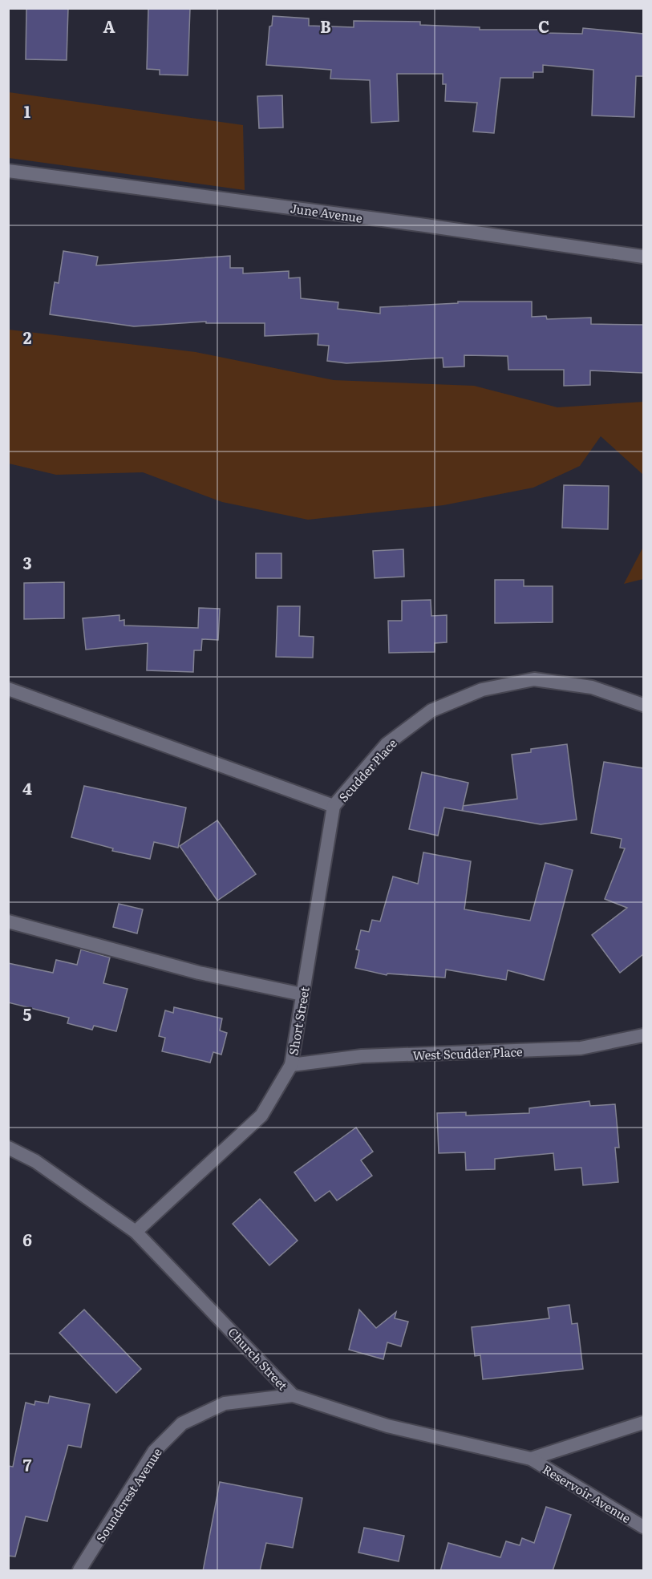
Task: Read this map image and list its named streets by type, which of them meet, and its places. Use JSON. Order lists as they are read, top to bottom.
{
  "streets": {
    "street": [
      "June Avenue",
      "Scudder Place",
      "Short Street",
      "West Scudder Place",
      "Church Street",
      "Reservoir Avenue",
      "Soundcrest Avenue"
    ]
  },
  "crossings": [
    ["Scudder Place", "Short Street"],
    ["Short Street", "West Scudder Place"],
    ["Short Street", "Church Street"],
    ["Church Street", "Reservoir Avenue"],
    ["Church Street", "Soundcrest Avenue"]
  ],
  "grid": {
    "columns": ["A", "B", "C"],
    "rows": [
      "1",
      "2",
      "3",
      "4",
      "5",
      "6",
      "7"
    ]
  }
}
